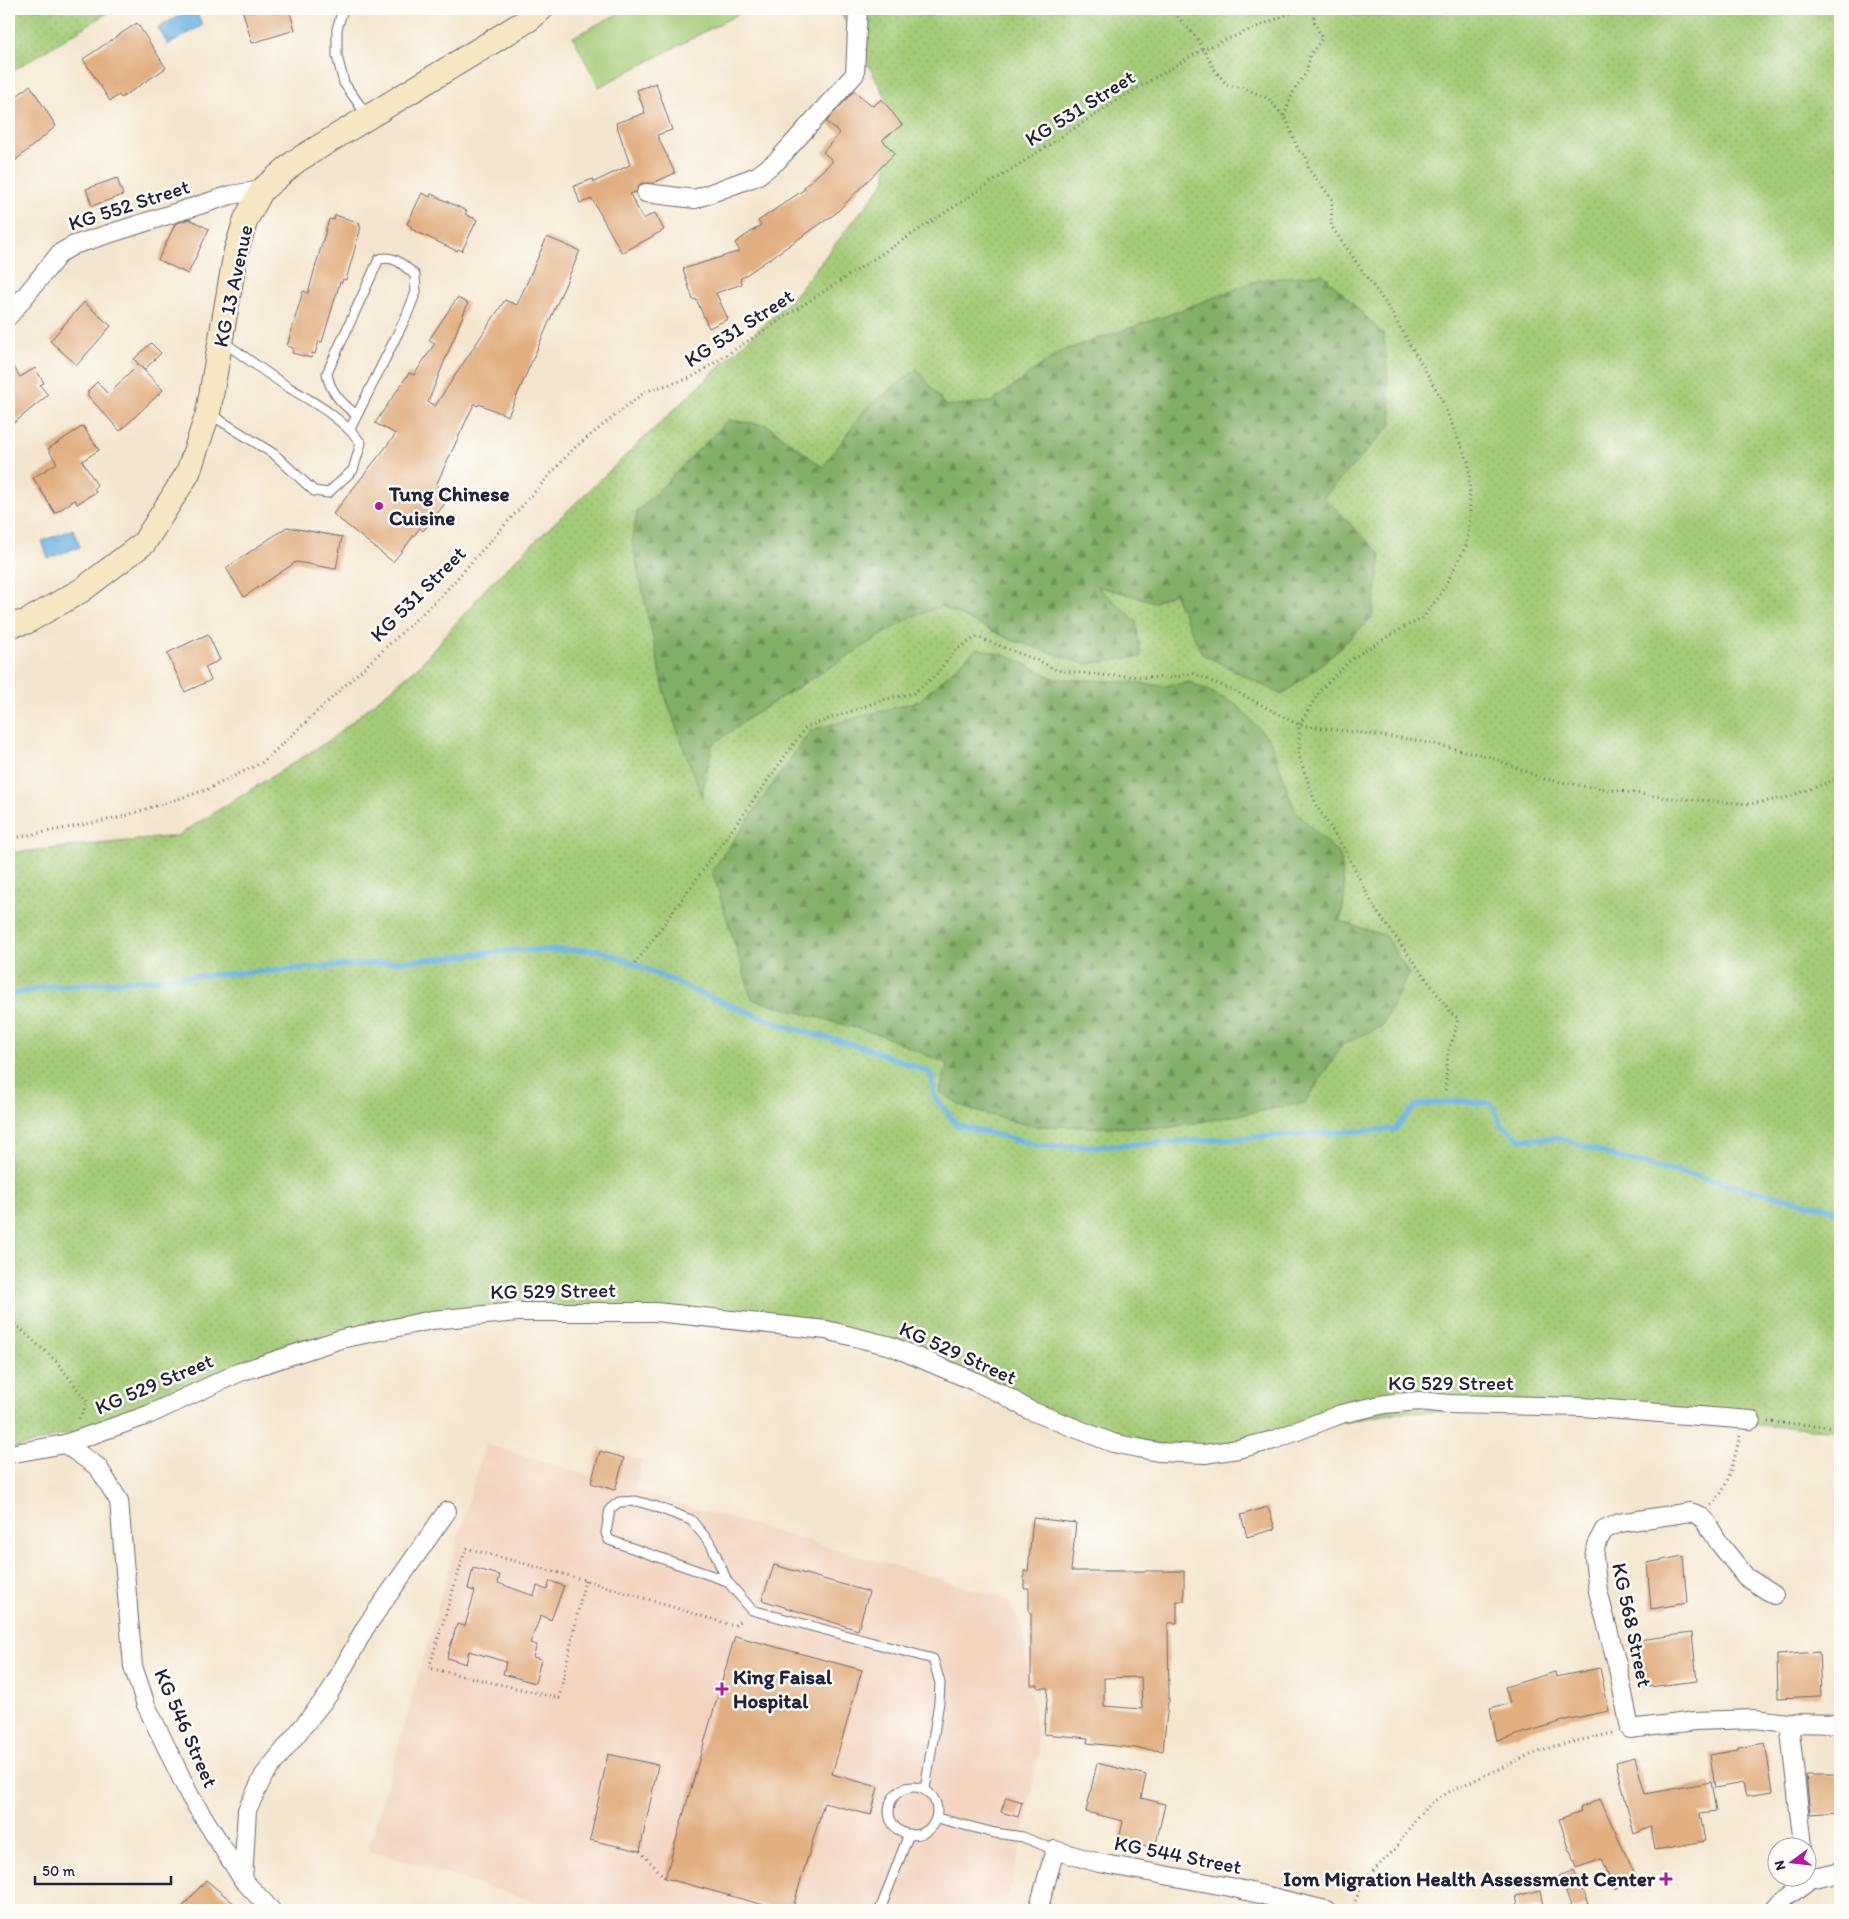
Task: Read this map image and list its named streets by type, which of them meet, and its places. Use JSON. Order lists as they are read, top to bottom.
{
  "streets": {
    "street": [
      "KG 552 Street",
      "KG 13 Avenue",
      "KG 529 Street",
      "KG 568 Street",
      "KG 546 Street",
      "KG 544 Street"
    ],
    "path": ["KG 531 Street"]
  },
  "crossings": [
    ["KG 552 Street", "KG 13 Avenue"],
    ["KG 529 Street", "KG 546 Street"]
  ],
  "places": {
    "other": ["Tung Chinese Cuisine"],
    "health": ["King Faisal Hospital", "Iom Migration Health Assessment Center"]
  },
  "scale_bar": "50 m",
  "north": "left"
}
